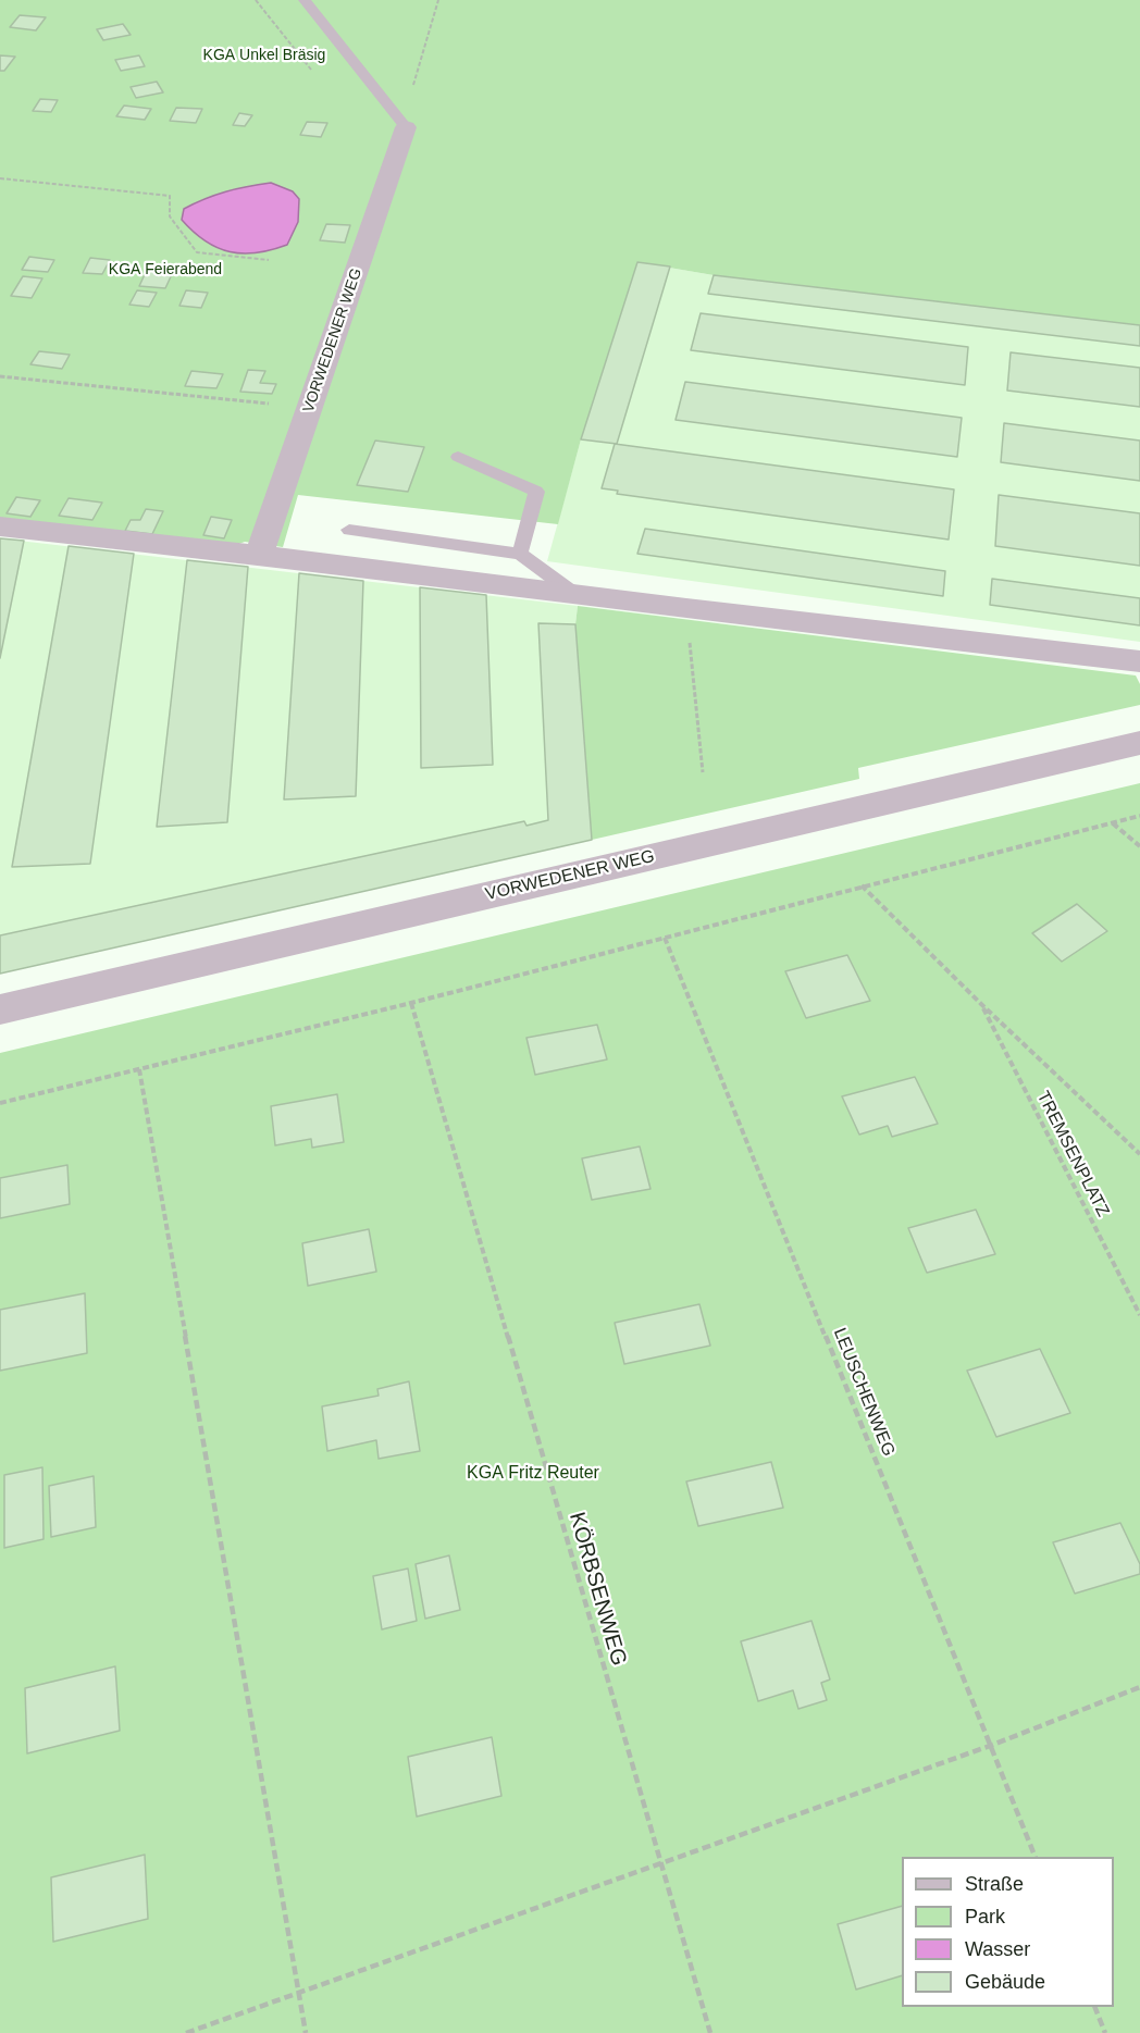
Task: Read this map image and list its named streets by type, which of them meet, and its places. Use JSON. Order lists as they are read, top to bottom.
{
  "streets": {
    "street": ["VORWEDENER WEG"],
    "path": ["TREMSENPLATZ", "LEUSCHENWEG", "KÖRBSENWEG"]
  },
  "parks": ["KGA Unkel Bräsig", "KGA Feierabend", "KGA Fritz Reuter"],
  "legend": [
    "Straße",
    "Park",
    "Wasser",
    "Gebäude"
  ]
}
